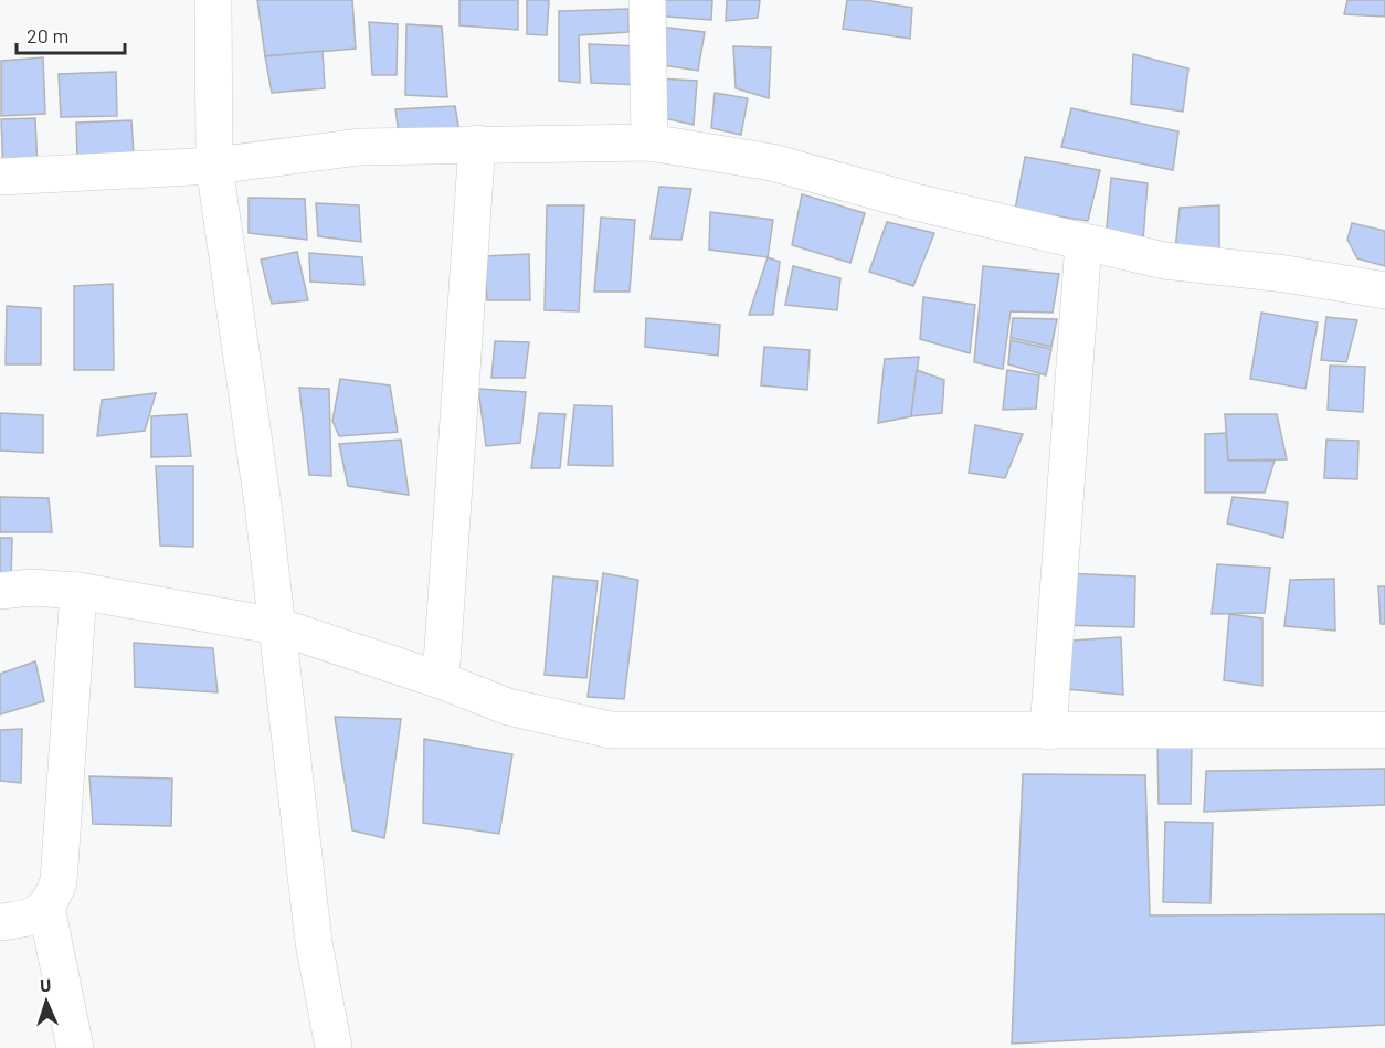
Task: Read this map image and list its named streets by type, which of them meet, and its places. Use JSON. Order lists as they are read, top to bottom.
{
  "scale_bar": "20 m",
  "north": "top"
}
